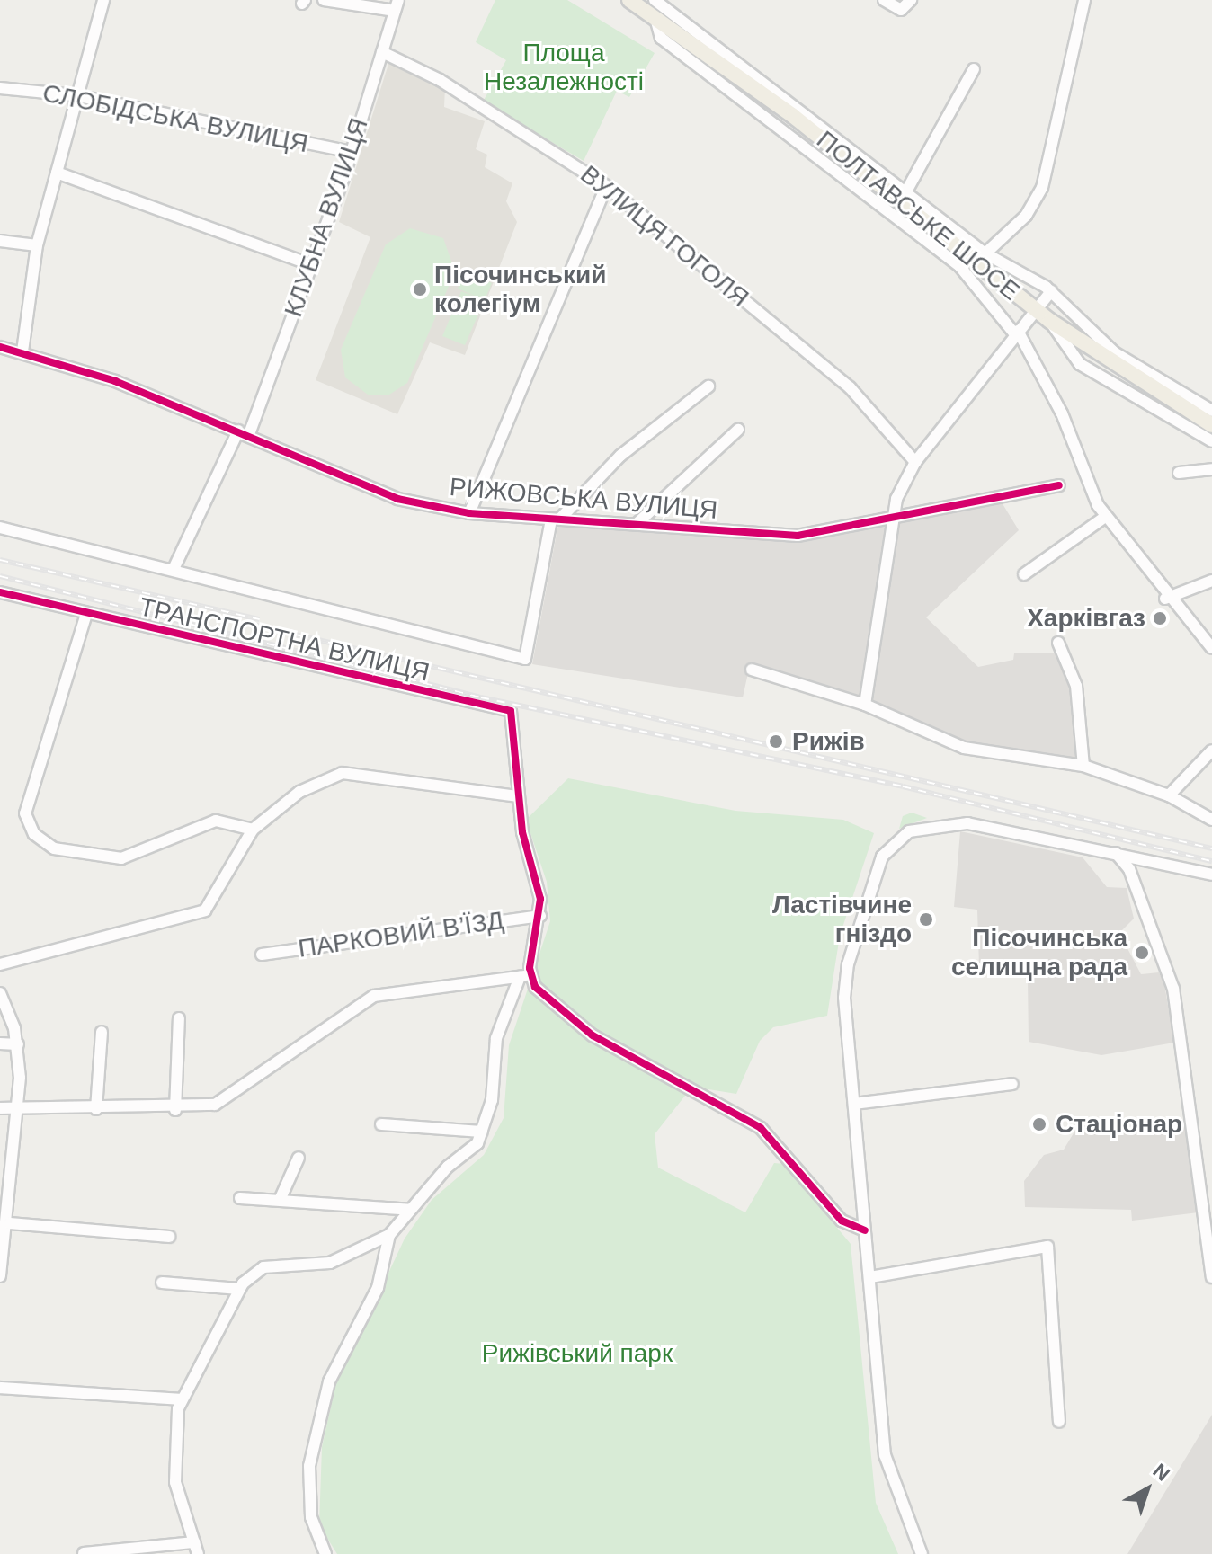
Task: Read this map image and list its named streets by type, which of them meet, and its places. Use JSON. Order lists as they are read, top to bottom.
{
  "streets": {
    "highway": ["ПОЛТАВСЬКЕ ШОСЕ"],
    "street": [
      "СЛОБІДСЬКА ВУЛИЦЯ",
      "КЛУБНА ВУЛИЦЯ",
      "ВУЛИЦЯ ГОГОЛЯ",
      "РИЖОВСЬКА ВУЛИЦЯ",
      "ТРАНСПОРТНА ВУЛИЦЯ",
      "ПАРКОВИЙ В’ЇЗД"
    ]
  },
  "crossings": [
    ["СЛОБІДСЬКА ВУЛИЦЯ", "КЛУБНА ВУЛИЦЯ"],
    ["КЛУБНА ВУЛИЦЯ", "ВУЛИЦЯ ГОГОЛЯ"],
    ["КЛУБНА ВУЛИЦЯ", "РИЖОВСЬКА ВУЛИЦЯ"],
    ["КЛУБНА ВУЛИЦЯ", "ТРАНСПОРТНА ВУЛИЦЯ"],
    ["РИЖОВСЬКА ВУЛИЦЯ", "ТРАНСПОРТНА ВУЛИЦЯ"]
  ],
  "parks": ["Площа Незалежності", "Рижівський парк"],
  "places": [
    "Пісочинський колегіум",
    "Харківгаз",
    "Рижів",
    "Ластівчине гніздо",
    "Пісочинська селищна рада",
    "Стаціонар"
  ],
  "north": "top right"
}
